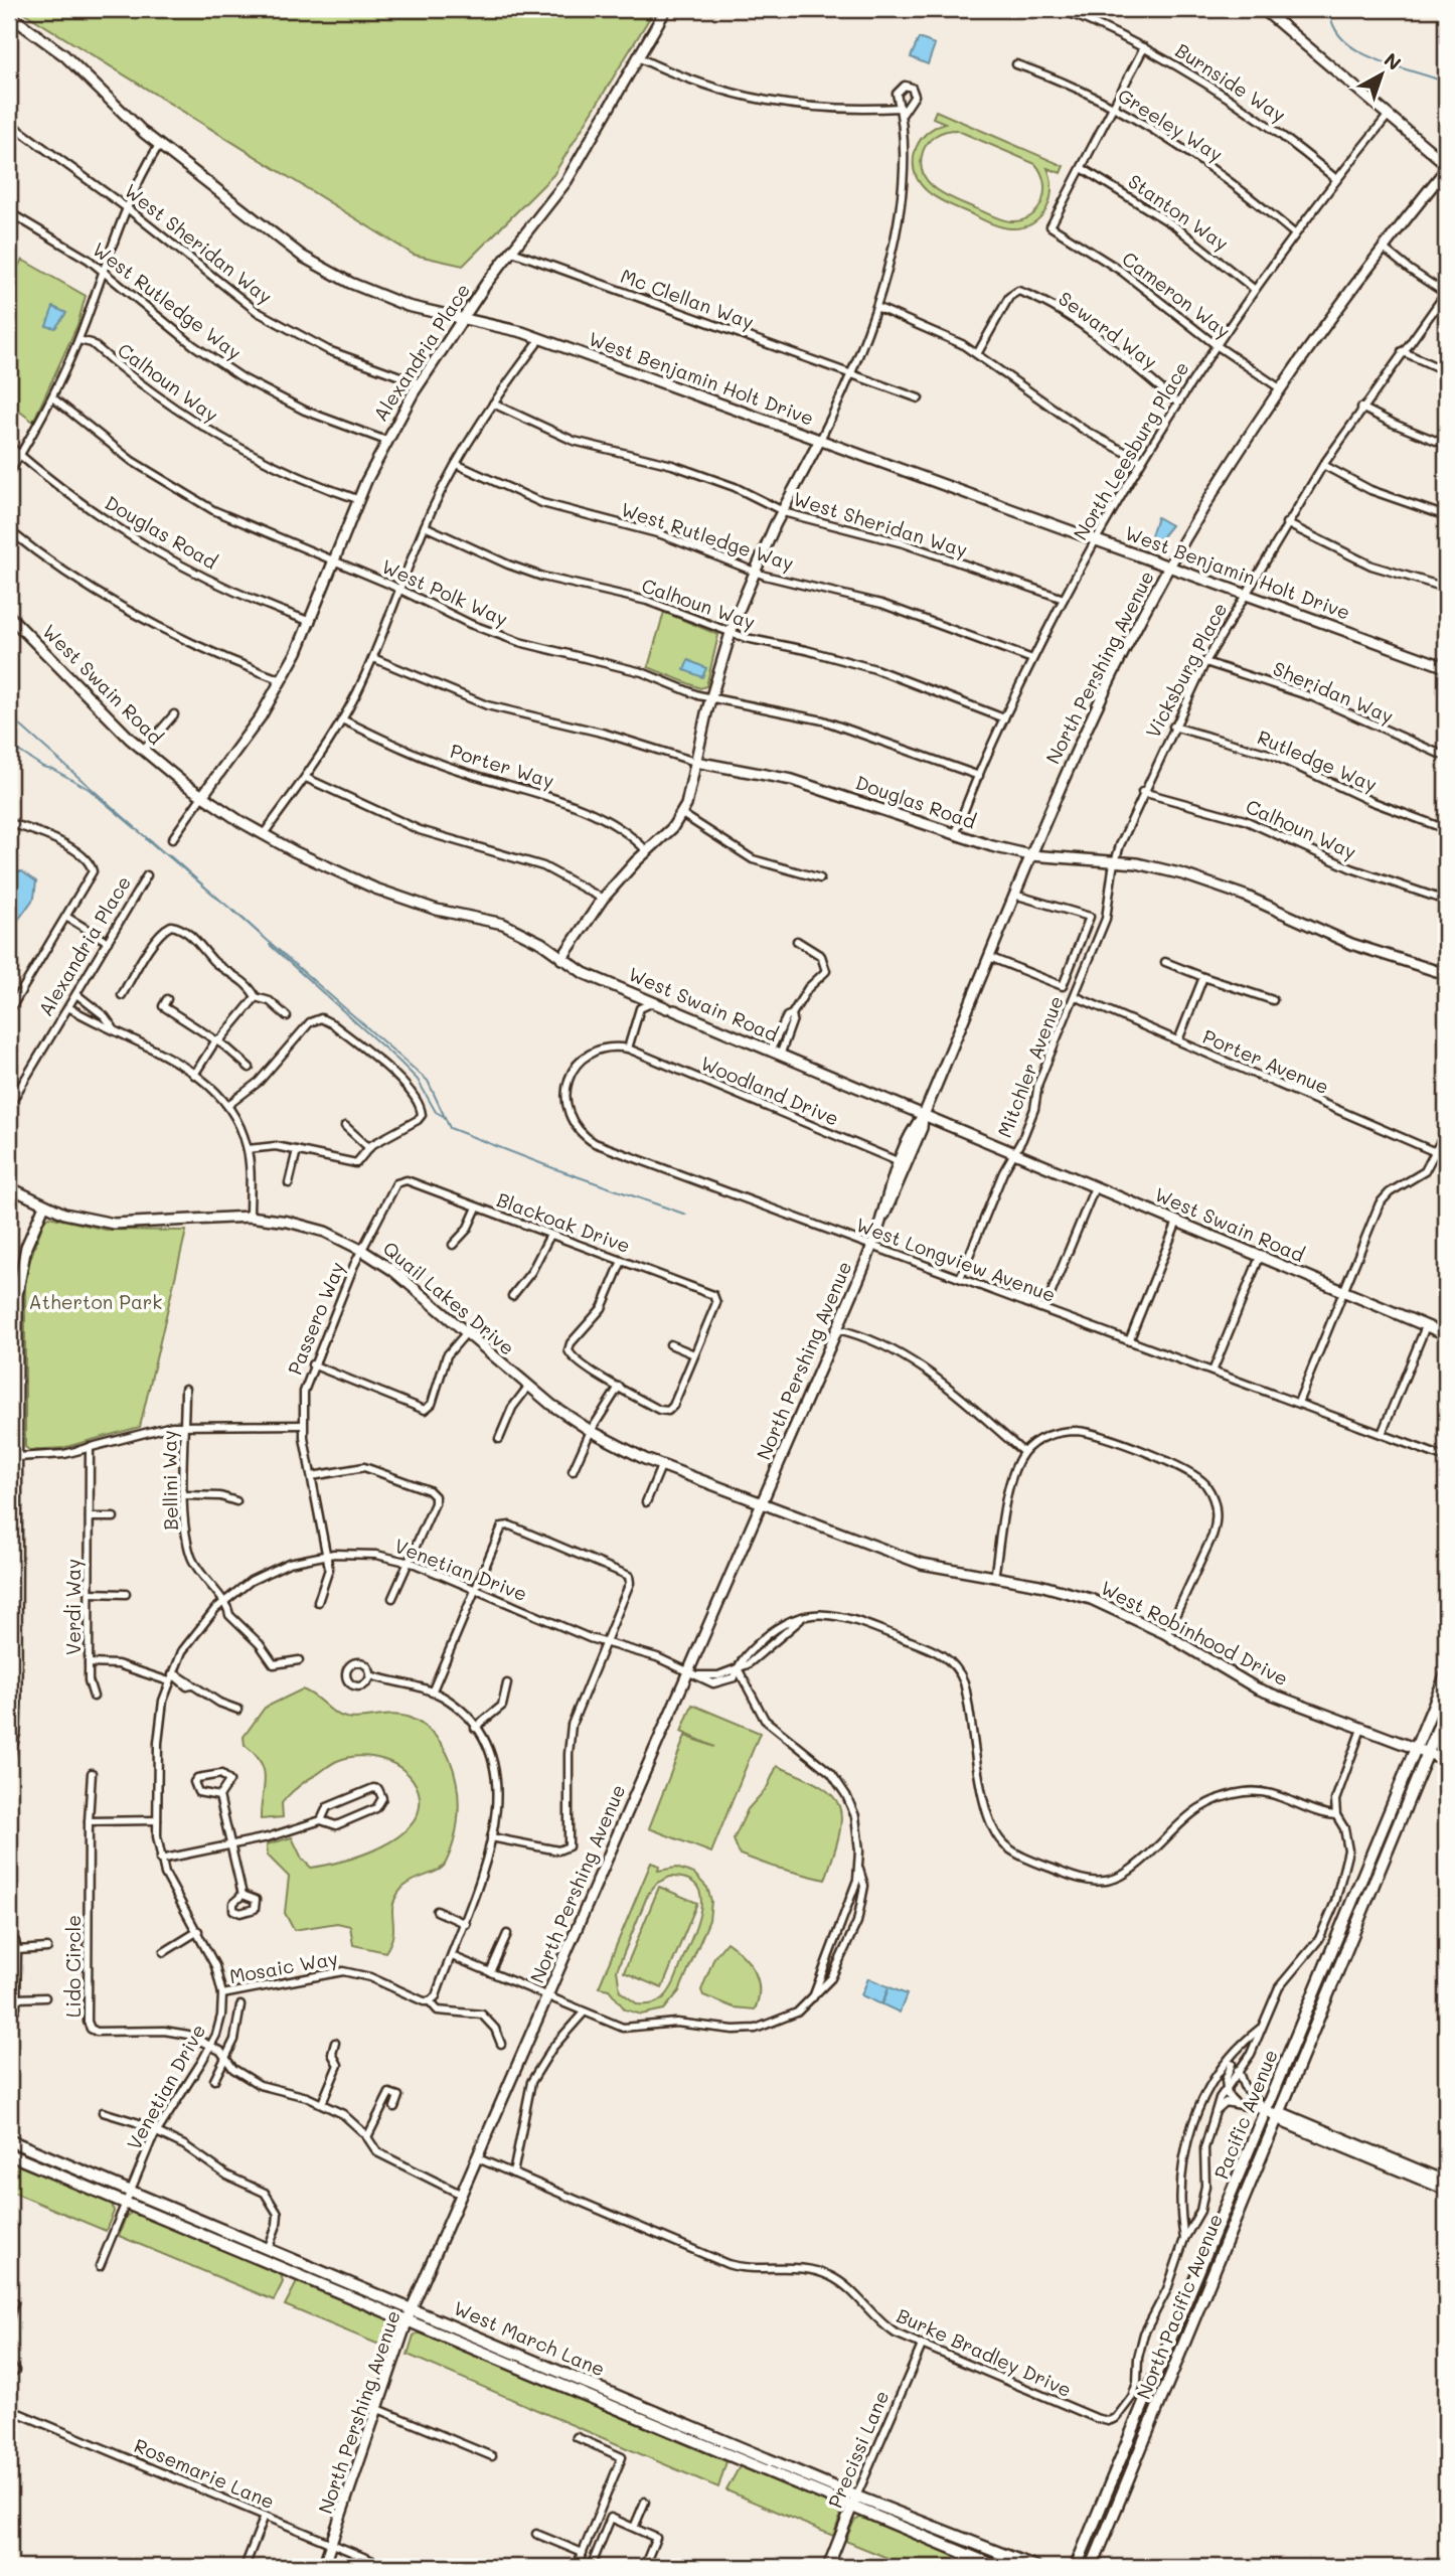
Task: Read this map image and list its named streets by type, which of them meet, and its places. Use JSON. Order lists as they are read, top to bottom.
{
  "streets": {
    "main road": [
      "Alexandria Place",
      "West Benjamin Holt Drive",
      "Douglas Road",
      "North Pershing Avenue",
      "West Swain Road",
      "Quail Lakes Drive",
      "West Robinhood Drive",
      "Pacific Avenue",
      "North Pacific Avenue",
      "West March Lane",
      "Precissi Lane"
    ],
    "street": [
      "Burnside Way",
      "Greeley Way",
      "Stanton Way",
      "West Sheridan Way",
      "Cameron Way",
      "Mc Clellan Way",
      "West Rutledge Way",
      "Seward Way",
      "Calhoun Way",
      "North Leesburg Place",
      "West Polk Way",
      "Vicksburg Place",
      "Sheridan Way",
      "Rutledge Way",
      "Porter Way",
      "Porter Avenue",
      "Mitchler Avenue",
      "Woodland Drive",
      "Blackoak Drive",
      "West Longview Avenue",
      "Passero Way",
      "Bellini Way",
      "Venetian Drive",
      "Verdi Way",
      "Lido Circle",
      "Mosaic Way",
      "Burke Bradley Drive",
      "Rosemarie Lane"
    ]
  },
  "crossings": [
    ["Burnside Way", "North Leesburg Place"],
    ["Greeley Way", "North Leesburg Place"],
    ["Stanton Way", "Cameron Way"],
    ["Stanton Way", "North Leesburg Place"],
    ["West Sheridan Way", "Alexandria Place"],
    ["West Sheridan Way", "North Leesburg Place"],
    ["Cameron Way", "North Leesburg Place"],
    ["Cameron Way", "North Pershing Avenue"],
    ["Mc Clellan Way", "Alexandria Place"],
    ["West Rutledge Way", "Alexandria Place"],
    ["West Rutledge Way", "North Leesburg Place"],
    ["Seward Way", "North Leesburg Place"],
    ["Alexandria Place", "West Benjamin Holt Drive"],
    ["Alexandria Place", "Calhoun Way"],
    ["Alexandria Place", "Douglas Road"],
    ["Alexandria Place", "West Polk Way"],
    ["Alexandria Place", "West Swain Road"],
    ["West Benjamin Holt Drive", "North Leesburg Place"],
    ["West Benjamin Holt Drive", "North Pershing Avenue"],
    ["West Benjamin Holt Drive", "Vicksburg Place"],
    ["Calhoun Way", "North Leesburg Place"],
    ["Calhoun Way", "Vicksburg Place"],
    ["North Leesburg Place", "Douglas Road"],
    ["North Leesburg Place", "West Polk Way"],
    ["Douglas Road", "North Pershing Avenue"],
    ["Douglas Road", "Vicksburg Place"],
    ["North Pershing Avenue", "West Swain Road"],
    ["North Pershing Avenue", "Woodland Drive"],
    ["North Pershing Avenue", "West Longview Avenue"],
    ["North Pershing Avenue", "Quail Lakes Drive"],
    ["North Pershing Avenue", "Venetian Drive"],
    ["North Pershing Avenue", "West Robinhood Drive"],
    ["North Pershing Avenue", "West March Lane"],
    ["North Pershing Avenue", "Burke Bradley Drive"],
    ["North Pershing Avenue", "Rosemarie Lane"],
    ["Vicksburg Place", "Sheridan Way"],
    ["Vicksburg Place", "Rutledge Way"],
    ["Vicksburg Place", "Mitchler Avenue"],
    ["West Swain Road", "Mitchler Avenue"],
    ["Porter Avenue", "Mitchler Avenue"],
    ["Mitchler Avenue", "West Longview Avenue"],
    ["Woodland Drive", "West Longview Avenue"],
    ["Blackoak Drive", "Passero Way"],
    ["Quail Lakes Drive", "Passero Way"],
    ["Quail Lakes Drive", "West Robinhood Drive"],
    ["Passero Way", "Venetian Drive"],
    ["Bellini Way", "Venetian Drive"],
    ["Venetian Drive", "Lido Circle"],
    ["Venetian Drive", "Mosaic Way"],
    ["Venetian Drive", "West March Lane"],
    ["West Robinhood Drive", "Pacific Avenue"],
    ["West Robinhood Drive", "North Pacific Avenue"],
    ["West March Lane", "Precissi Lane"],
    ["Burke Bradley Drive", "Precissi Lane"]
  ],
  "parks": ["Atherton Park"],
  "north": "top right"
}
